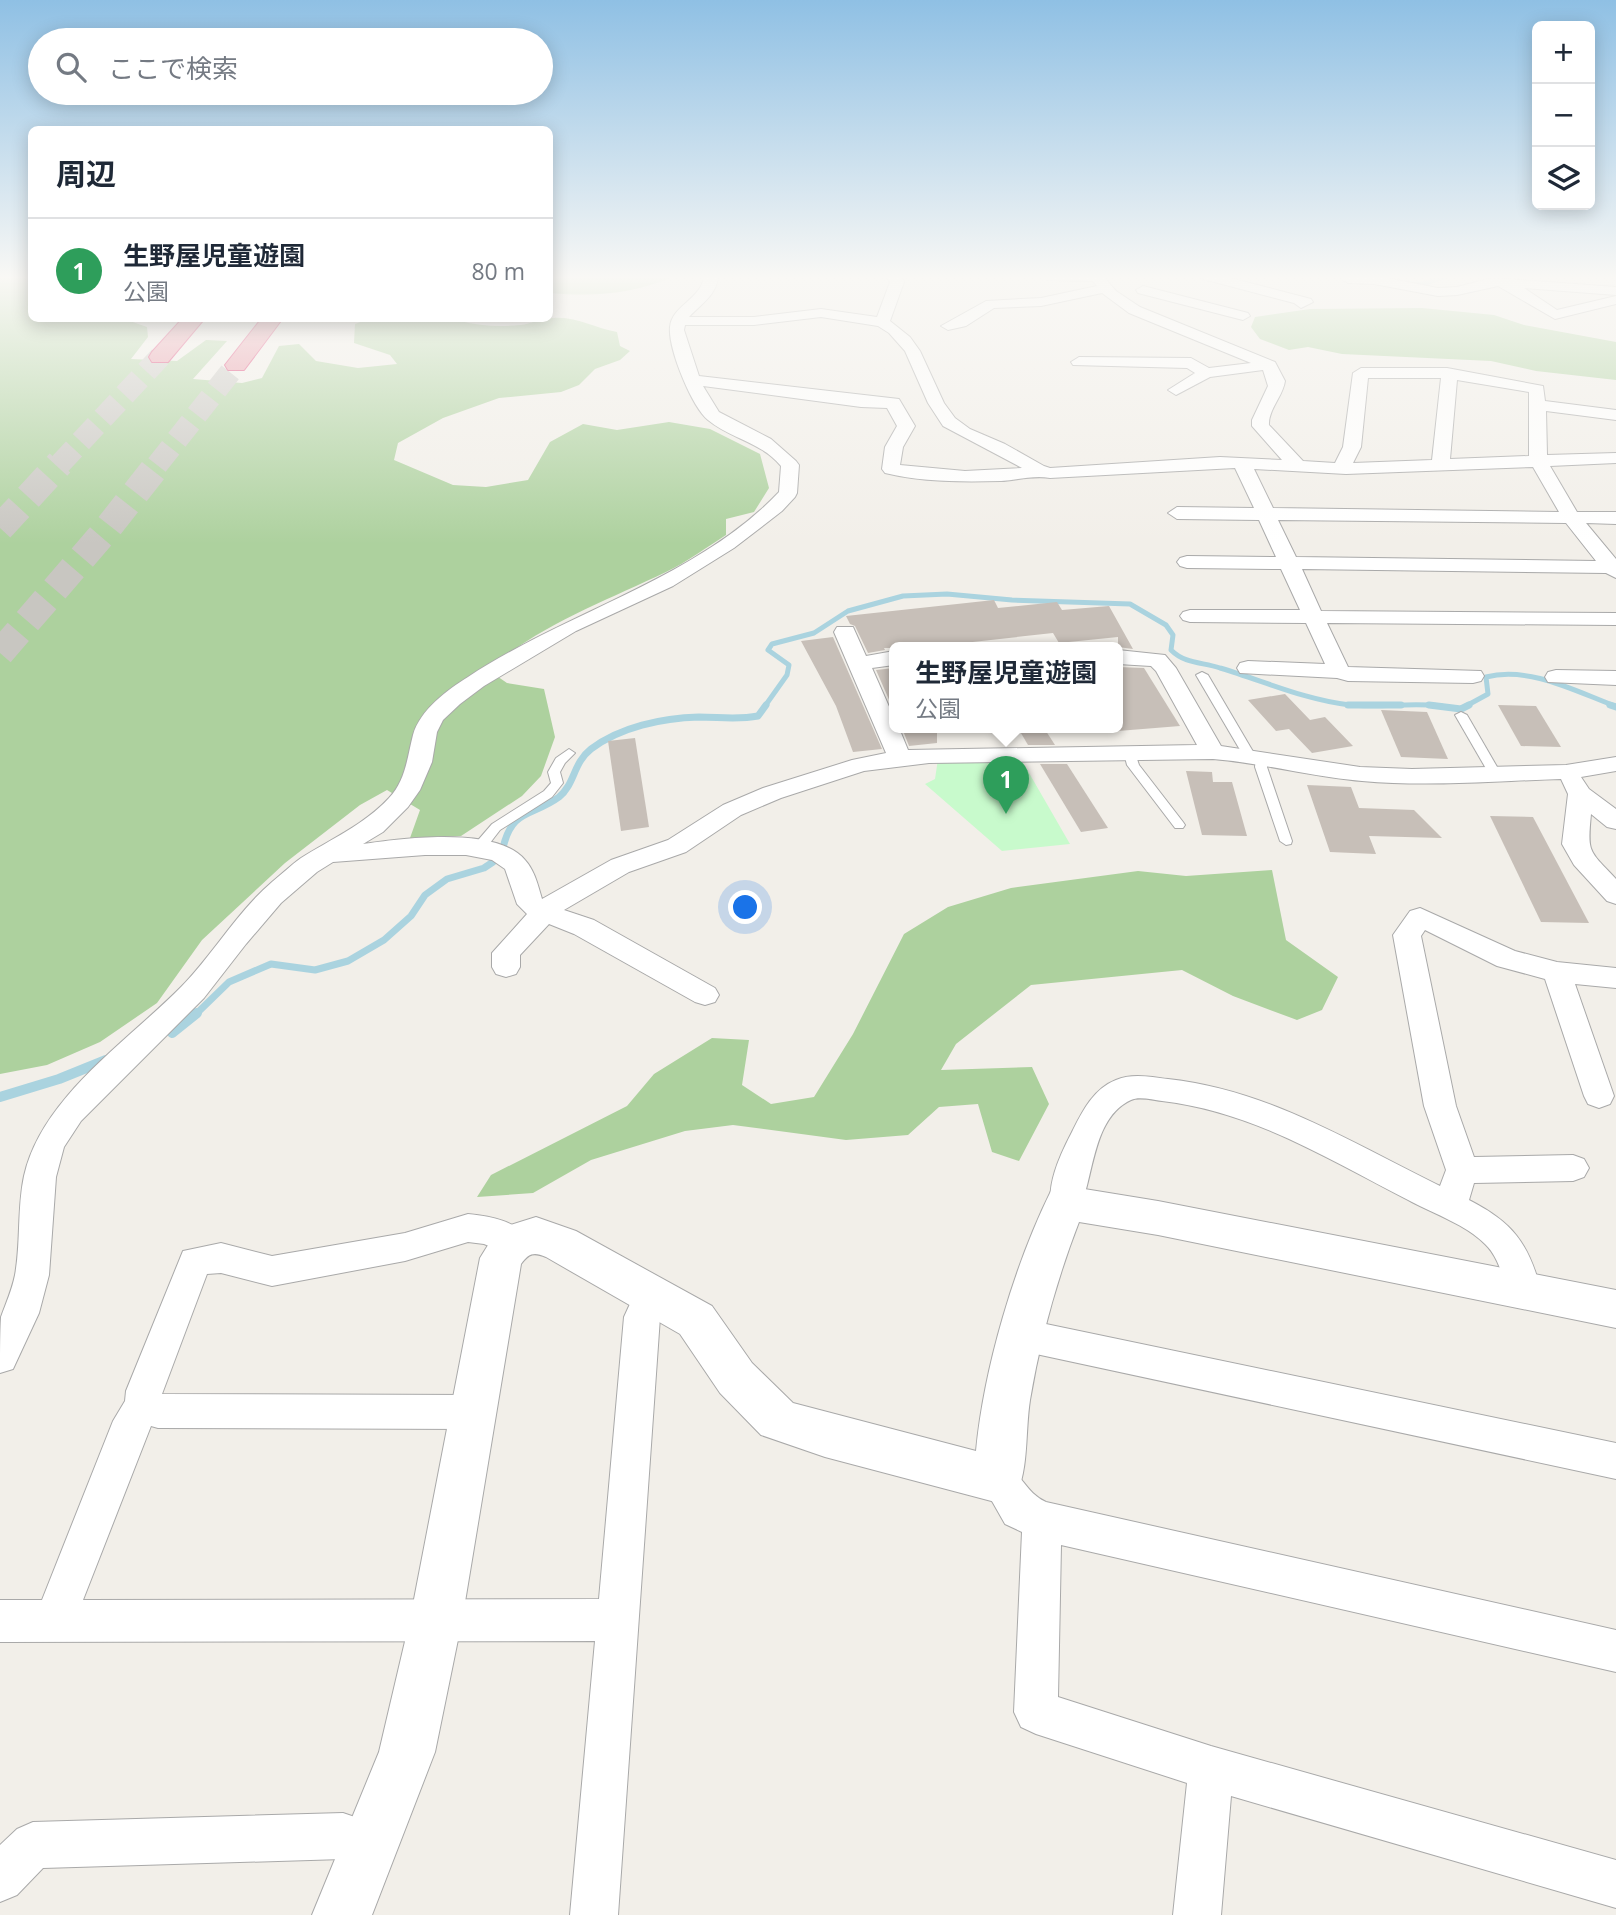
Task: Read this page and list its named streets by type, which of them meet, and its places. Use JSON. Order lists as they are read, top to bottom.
{
  "page": {
    "map_buttons": ["+", "−"],
    "search": "ここで検索",
    "heading": "周辺",
    "list": [
      {
        "mark": "1",
        "name": "生野屋児童遊園",
        "note": "公園",
        "value": "80 m"
      }
    ],
    "popup": ["生野屋児童遊園", "公園"],
    "pins": "1"
  }
}
